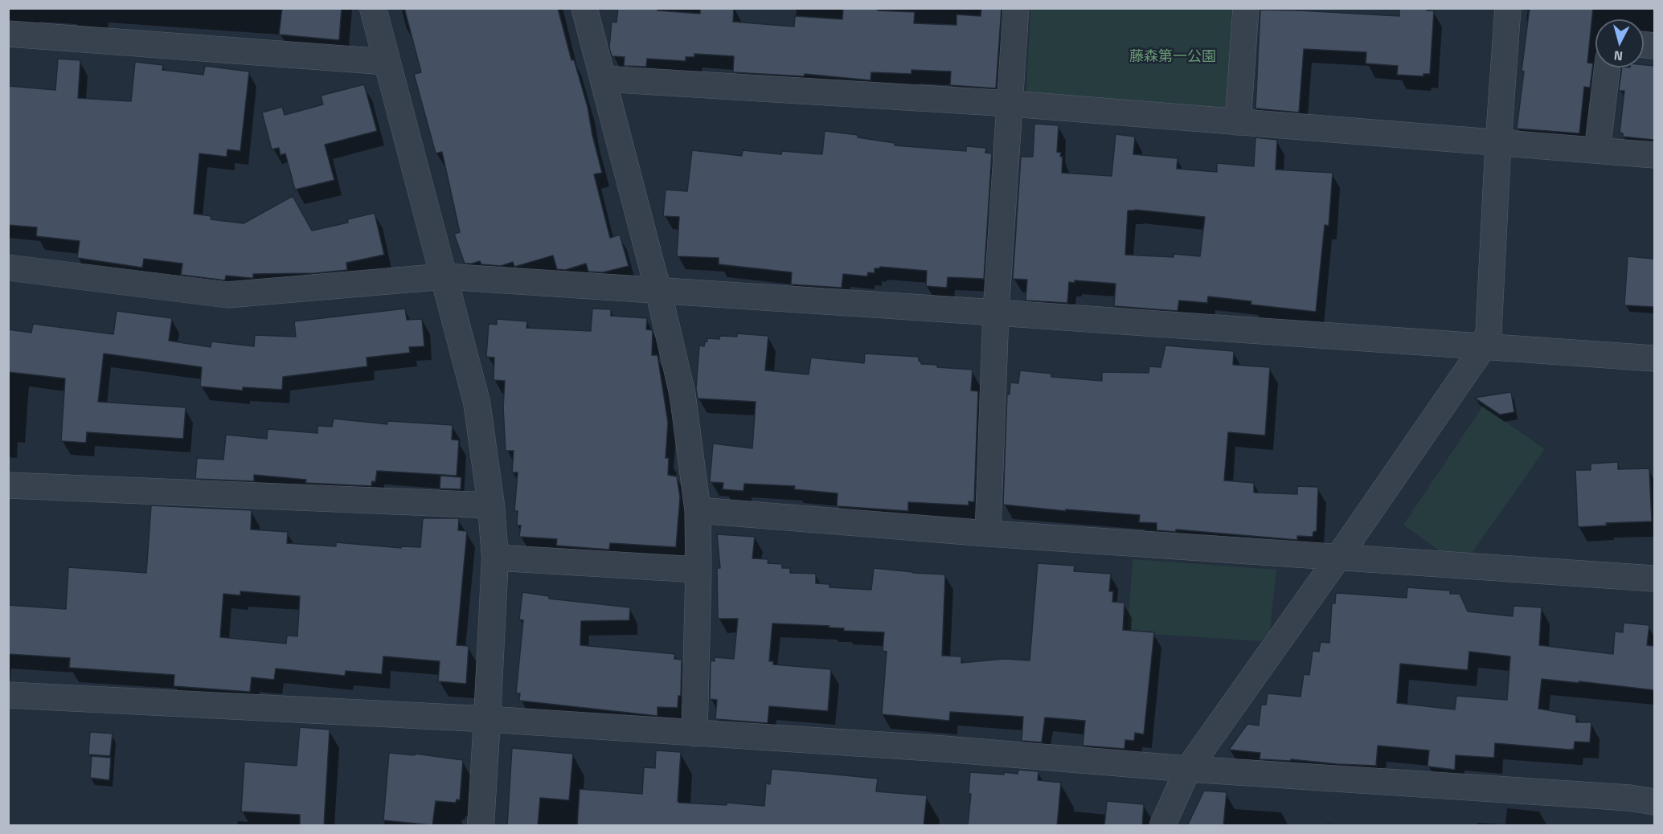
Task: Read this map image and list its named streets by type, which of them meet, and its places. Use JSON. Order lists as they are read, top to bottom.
{
  "parks": ["藤森第一公園"],
  "north": "bottom"
}
